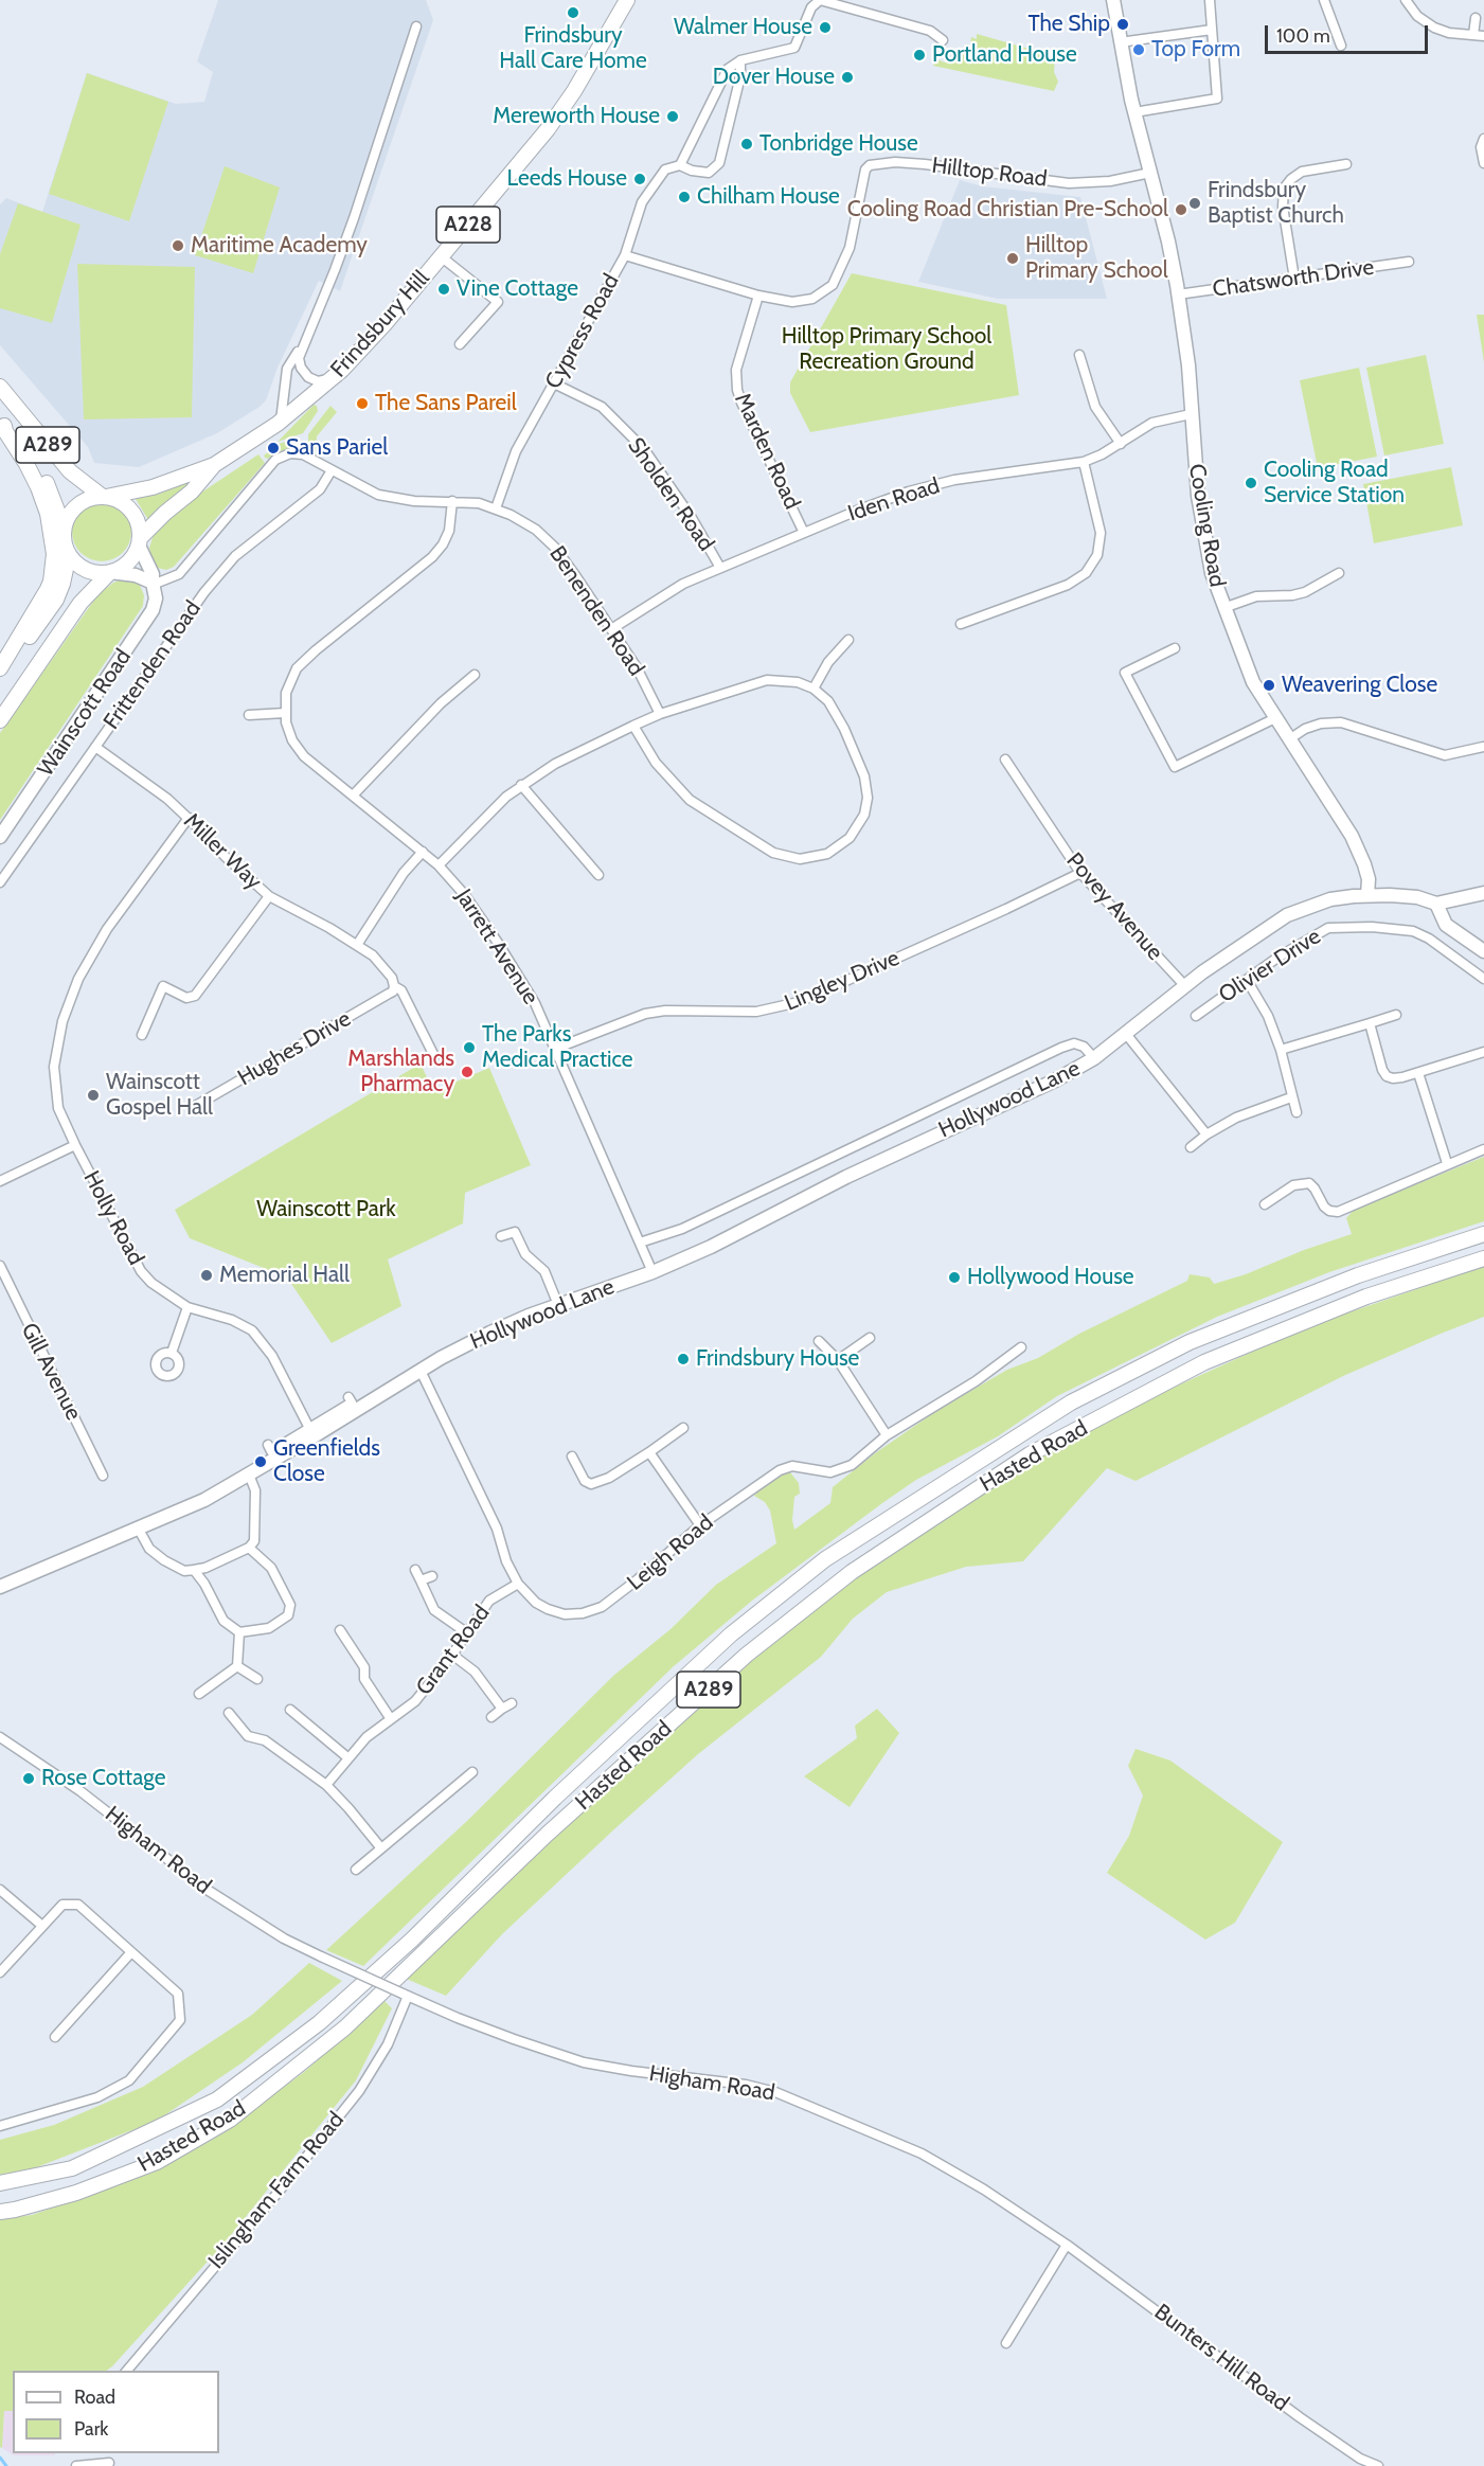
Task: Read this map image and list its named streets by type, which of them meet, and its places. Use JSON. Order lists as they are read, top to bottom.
{
  "streets": {
    "main road": [
      "A228",
      "Frindsbury Hill",
      "A289",
      "Cooling Road",
      "Wainscott Road",
      "Hollywood Lane",
      "Hasted Road"
    ],
    "street": [
      "Hilltop Road",
      "Chatsworth Drive",
      "Cypress Road",
      "Marden Road",
      "Sholden Road",
      "Iden Road",
      "Benenden Road",
      "Frittenden Road",
      "Miller Way",
      "Povey Avenue",
      "Jarrett Avenue",
      "Olivier Drive",
      "Lingley Drive",
      "Hughes Drive",
      "Holly Road",
      "Gill Avenue",
      "Leigh Road",
      "Grant Road",
      "Higham Road",
      "Islingham Farm Road",
      "Bunters Hill Road"
    ]
  },
  "crossings": [
    ["Hilltop Road", "Cypress Road"],
    ["Hilltop Road", "Marden Road"],
    ["Hilltop Road", "Cooling Road"],
    ["A228", "Frindsbury Hill"],
    ["A228", "A289"],
    ["A228", "Wainscott Road"],
    ["Chatsworth Drive", "Cooling Road"],
    ["Frindsbury Hill", "A289"],
    ["Frindsbury Hill", "Wainscott Road"],
    ["Cypress Road", "Sholden Road"],
    ["Cypress Road", "Benenden Road"],
    ["A289", "Wainscott Road"],
    ["Marden Road", "Iden Road"],
    ["Sholden Road", "Iden Road"],
    ["Iden Road", "Cooling Road"],
    ["Iden Road", "Benenden Road"],
    ["Cooling Road", "Hollywood Lane"],
    ["Benenden Road", "Frittenden Road"],
    ["Benenden Road", "Wainscott Road"],
    ["Frittenden Road", "Miller Way"],
    ["Miller Way", "Hughes Drive"],
    ["Miller Way", "Holly Road"],
    ["Povey Avenue", "Lingley Drive"],
    ["Povey Avenue", "Hollywood Lane"],
    ["Jarrett Avenue", "Lingley Drive"],
    ["Jarrett Avenue", "Hollywood Lane"],
    ["Hollywood Lane", "Holly Road"],
    ["Hollywood Lane", "Leigh Road"],
    ["Leigh Road", "Grant Road"],
    ["Higham Road", "Islingham Farm Road"],
    ["Higham Road", "Bunters Hill Road"]
  ],
  "parks": ["Hilltop Primary School Recreation Ground", "Wainscott Park"],
  "places": [
    "Frindsbury Hall Care Home",
    "The Ship",
    "Walmer House",
    "Top Form",
    "Portland House",
    "Dover House",
    "Mereworth House",
    "Tonbridge House",
    "Leeds House",
    "Chilham House",
    "Frindsbury Baptist Church",
    "Cooling Road Christian Pre-School",
    "Maritime Academy",
    "Hilltop Primary School",
    "Vine Cottage",
    "The Sans Pareil",
    "Sans Pariel",
    "Cooling Road Service Station",
    "Weavering Close",
    "The Parks Medical Practice",
    "Marshlands Pharmacy",
    "Wainscott Gospel Hall",
    "Memorial Hall",
    "Hollywood House",
    "Frindsbury House",
    "Greenfields Close",
    "Rose Cottage"
  ],
  "legend": ["Road", "Park"],
  "scale_bar": "100 m"
}
